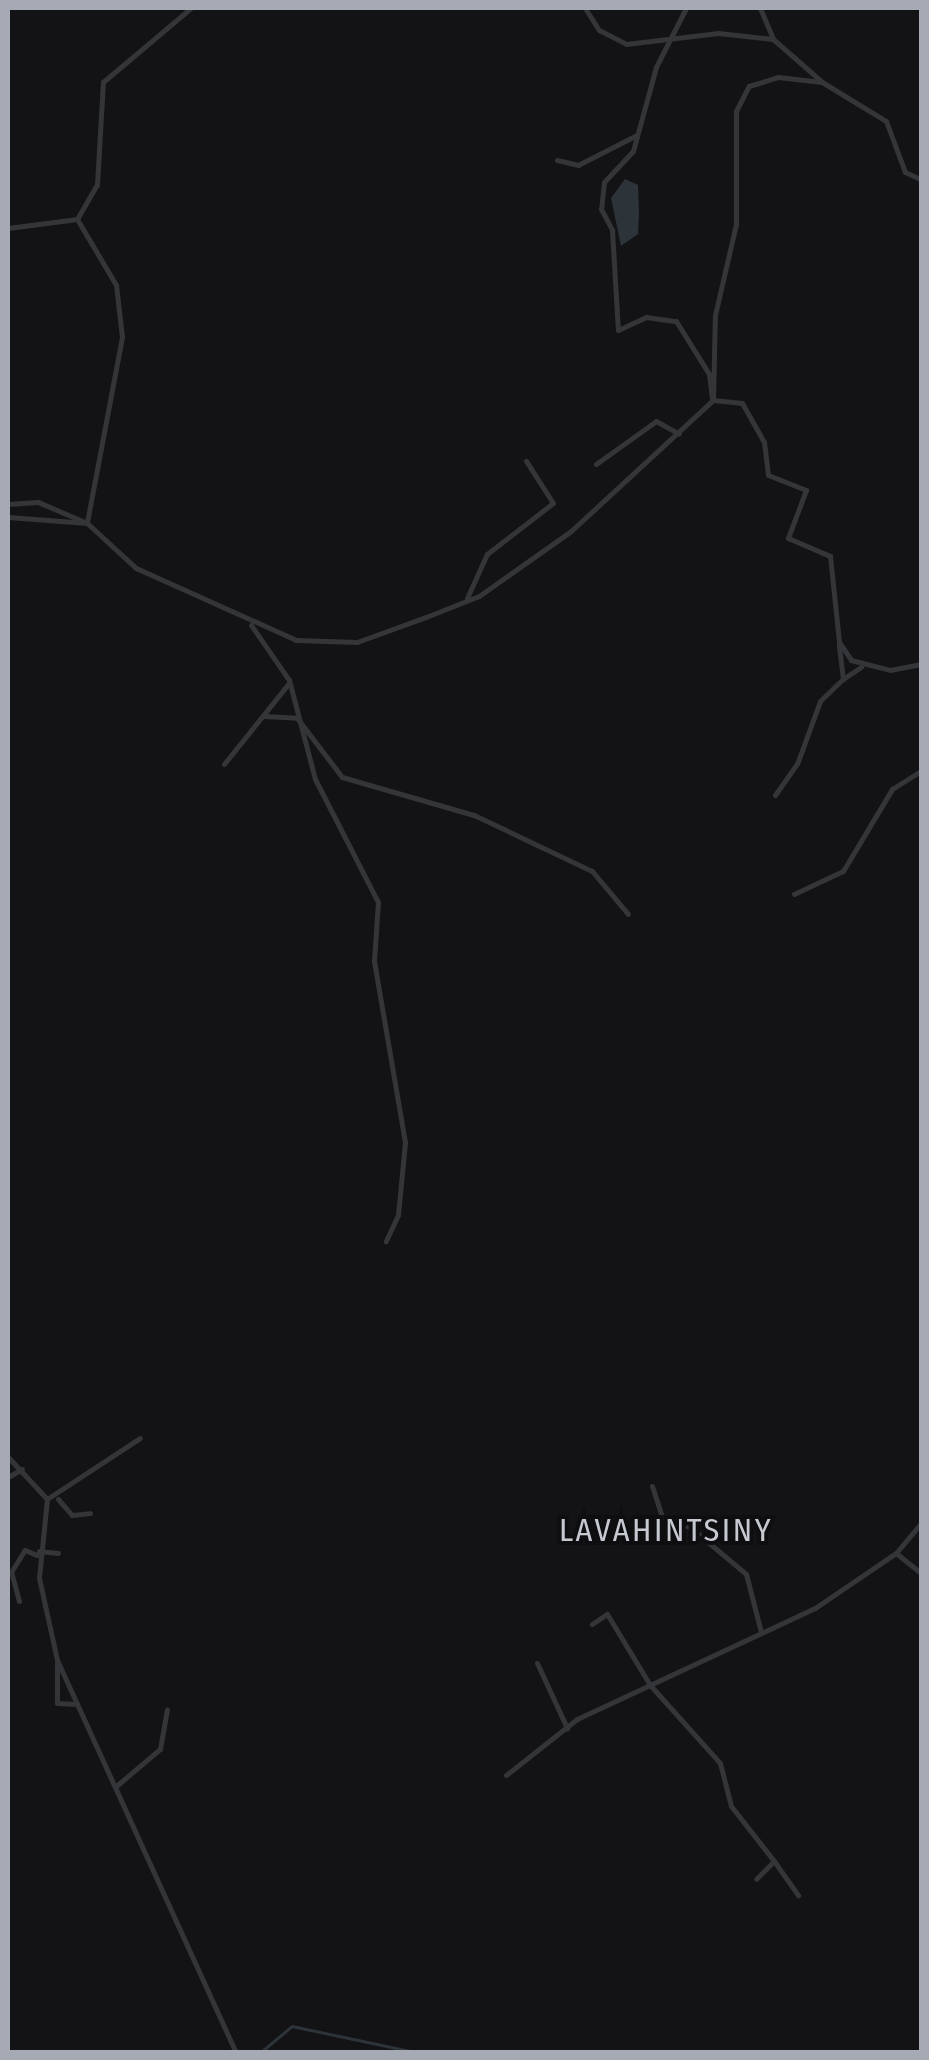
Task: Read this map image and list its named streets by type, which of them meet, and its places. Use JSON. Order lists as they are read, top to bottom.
{
  "districts": ["LAVAHINTSINY"]
}
